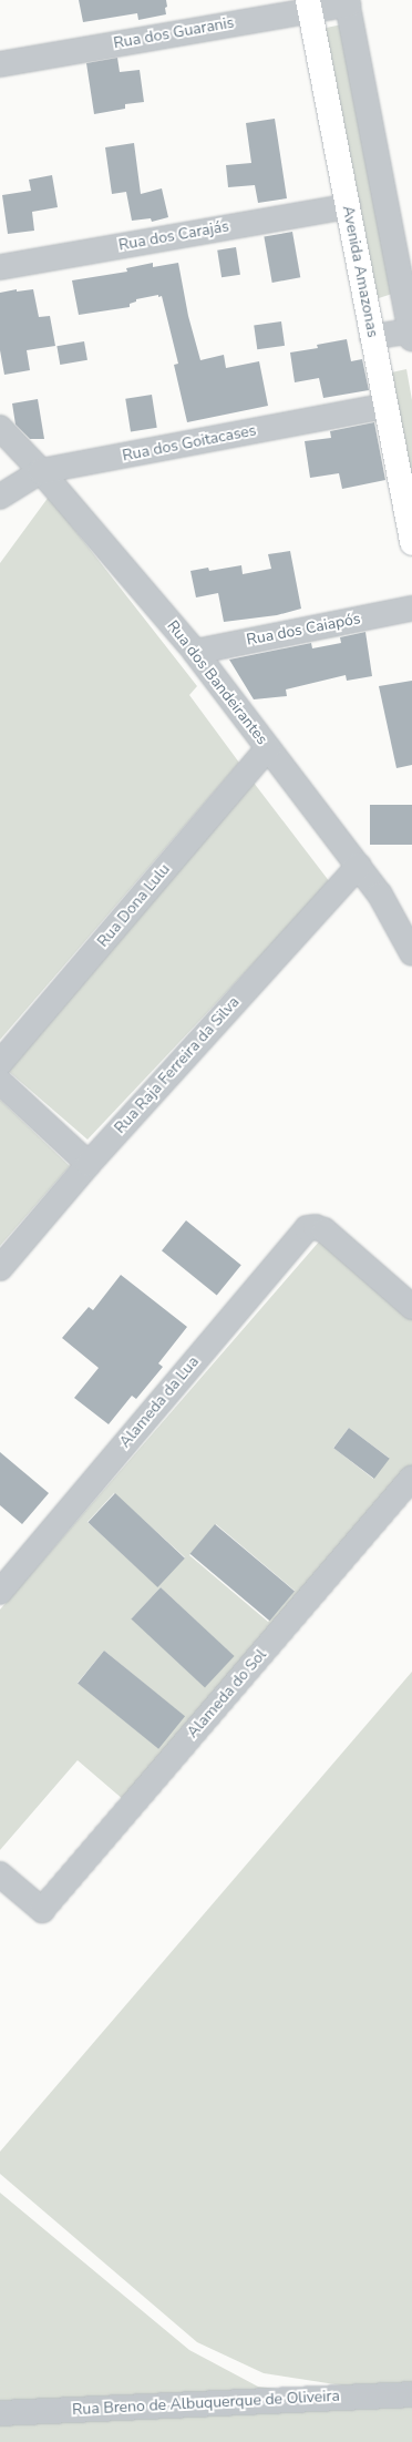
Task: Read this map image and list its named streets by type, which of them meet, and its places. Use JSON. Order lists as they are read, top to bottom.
{
  "streets": {
    "main road": ["Avenida Amazonas"],
    "street": [
      "Rua dos Guaranis",
      "Rua dos Carajás",
      "Rua dos Goitacases",
      "Rua dos Caiapós",
      "Rua dos Bandeirantes",
      "Rua Dona Lulu",
      "Rua Raja Ferreira da Silva",
      "Alameda da Lua",
      "Alameda do Sol",
      "Rua Breno de Albuquerque de Oliveira"
    ]
  },
  "crossings": [
    ["Rua dos Guaranis", "Avenida Amazonas"],
    ["Rua dos Carajás", "Avenida Amazonas"],
    ["Avenida Amazonas", "Rua dos Goitacases"],
    ["Rua dos Goitacases", "Rua dos Bandeirantes"],
    ["Rua dos Caiapós", "Rua dos Bandeirantes"],
    ["Rua dos Bandeirantes", "Rua Dona Lulu"],
    ["Rua dos Bandeirantes", "Rua Raja Ferreira da Silva"]
  ]
}
